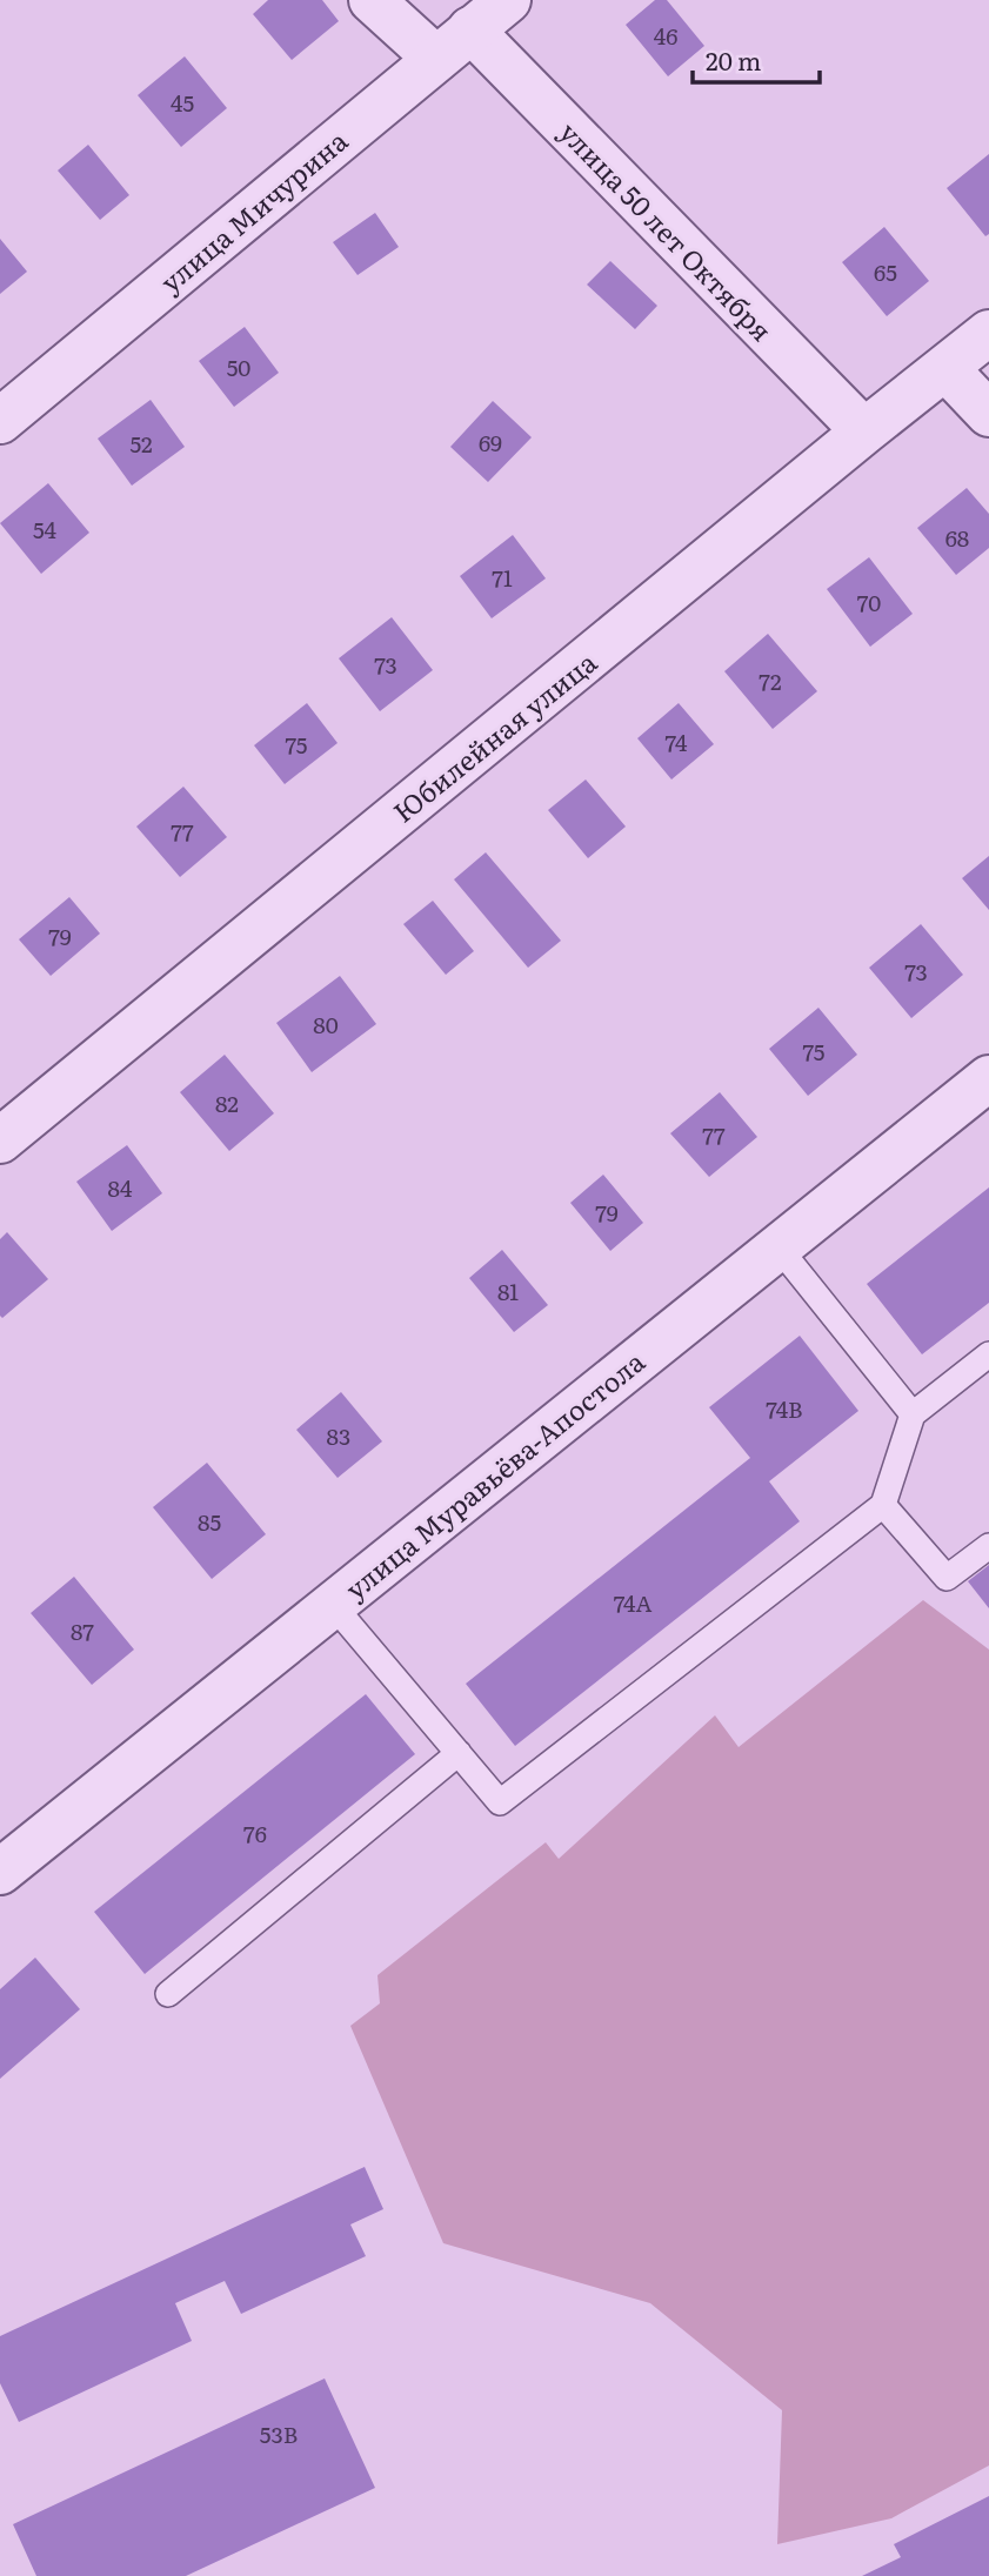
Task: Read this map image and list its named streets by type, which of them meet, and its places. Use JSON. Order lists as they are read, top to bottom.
{
  "streets": {
    "street": [
      "улица Мичурина",
      "улица 50 лет Октября",
      "Юбилейная улица",
      "улица Муравьёва-Апостола"
    ]
  },
  "crossings": [
    ["улица Мичурина", "улица 50 лет Октября"],
    ["улица 50 лет Октября", "Юбилейная улица"]
  ],
  "house_numbers": [
    "46",
    "45",
    "65",
    "50",
    "69",
    "52",
    "54",
    "68",
    "71",
    "70",
    "73",
    "72",
    "74",
    "75",
    "77",
    "79",
    "73",
    "80",
    "75",
    "82",
    "77",
    "84",
    "79",
    "81",
    "74В",
    "83",
    "85",
    "74А",
    "87",
    "76",
    "53В"
  ],
  "scale_bar": "20 m"
}
